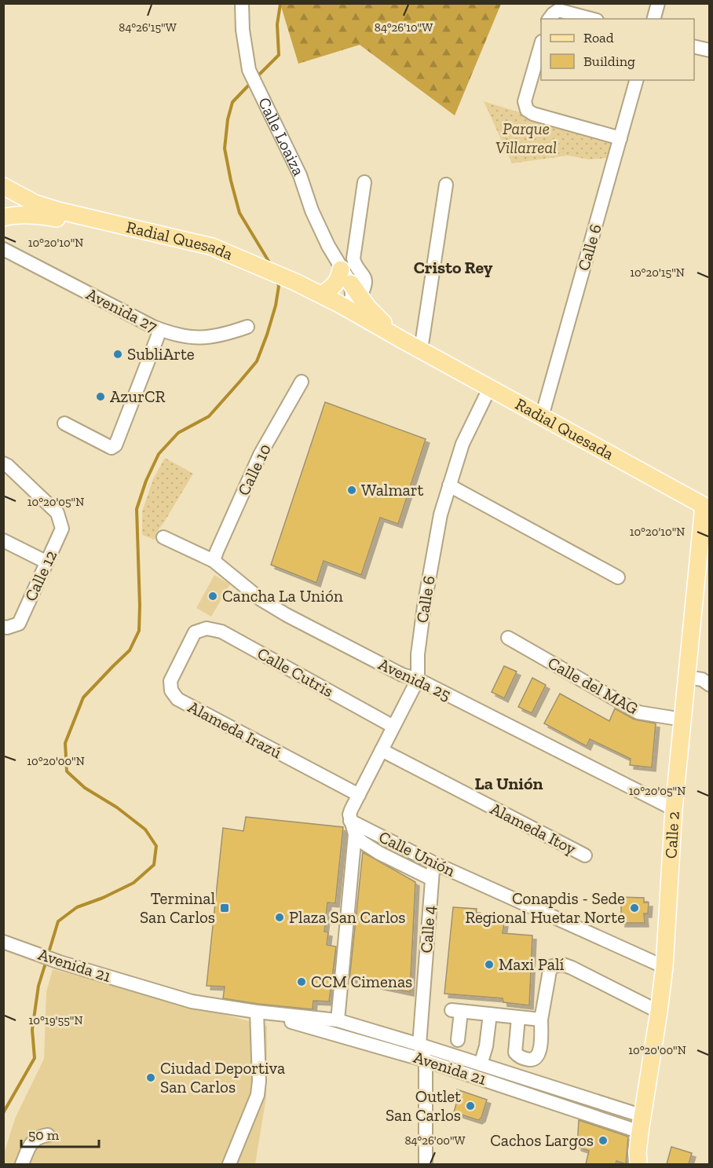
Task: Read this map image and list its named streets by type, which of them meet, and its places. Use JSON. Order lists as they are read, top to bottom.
{
  "streets": {
    "main road": ["Calle Loaiza", "Radial Quesada", "Calle 2"],
    "street": [
      "Calle 6",
      "Avenida 27",
      "Calle 10",
      "Calle 12",
      "Calle Cutris",
      "Avenida 25",
      "Calle del MAG",
      "Alameda Irazú",
      "Alameda Itoy",
      "Calle Unión",
      "Calle 4",
      "Avenida 21"
    ]
  },
  "crossings": [
    ["Calle Loaiza", "Radial Quesada"],
    ["Radial Quesada", "Calle 6"],
    ["Radial Quesada", "Calle 2"],
    ["Calle 6", "Avenida 25"],
    ["Calle 10", "Avenida 25"],
    ["Calle Cutris", "Alameda Irazú"],
    ["Avenida 25", "Calle 2"],
    ["Calle del MAG", "Calle 2"],
    ["Calle 2", "Calle Unión"],
    ["Calle 2", "Avenida 21"],
    ["Calle Unión", "Calle 4"],
    ["Calle 4", "Avenida 21"]
  ],
  "districts": ["Cristo Rey", "La Unión"],
  "parks": ["Parque Villarreal"],
  "places": {
    "other": [
      "SubliArte",
      "AzurCR",
      "Walmart",
      "Cancha La Unión",
      "Conapdis - Sede Regional Huetar Norte",
      "Plaza San Carlos",
      "Maxi Palí",
      "CCM Cimenas",
      "Ciudad Deportiva San Carlos",
      "Outlet San Carlos",
      "Cachos Largos"
    ],
    "transit": ["Terminal San Carlos"]
  },
  "legend": ["Road", "Building"],
  "scale_bar": "50 m",
  "coordinates": [
    "84°26'15\"W",
    "84°26'10\"W",
    "10°20'10\"N",
    "10°20'15\"N",
    "10°20'05\"N",
    "10°20'00\"N",
    "10°19'55\"N",
    "84°26'00\"W"
  ]
}
